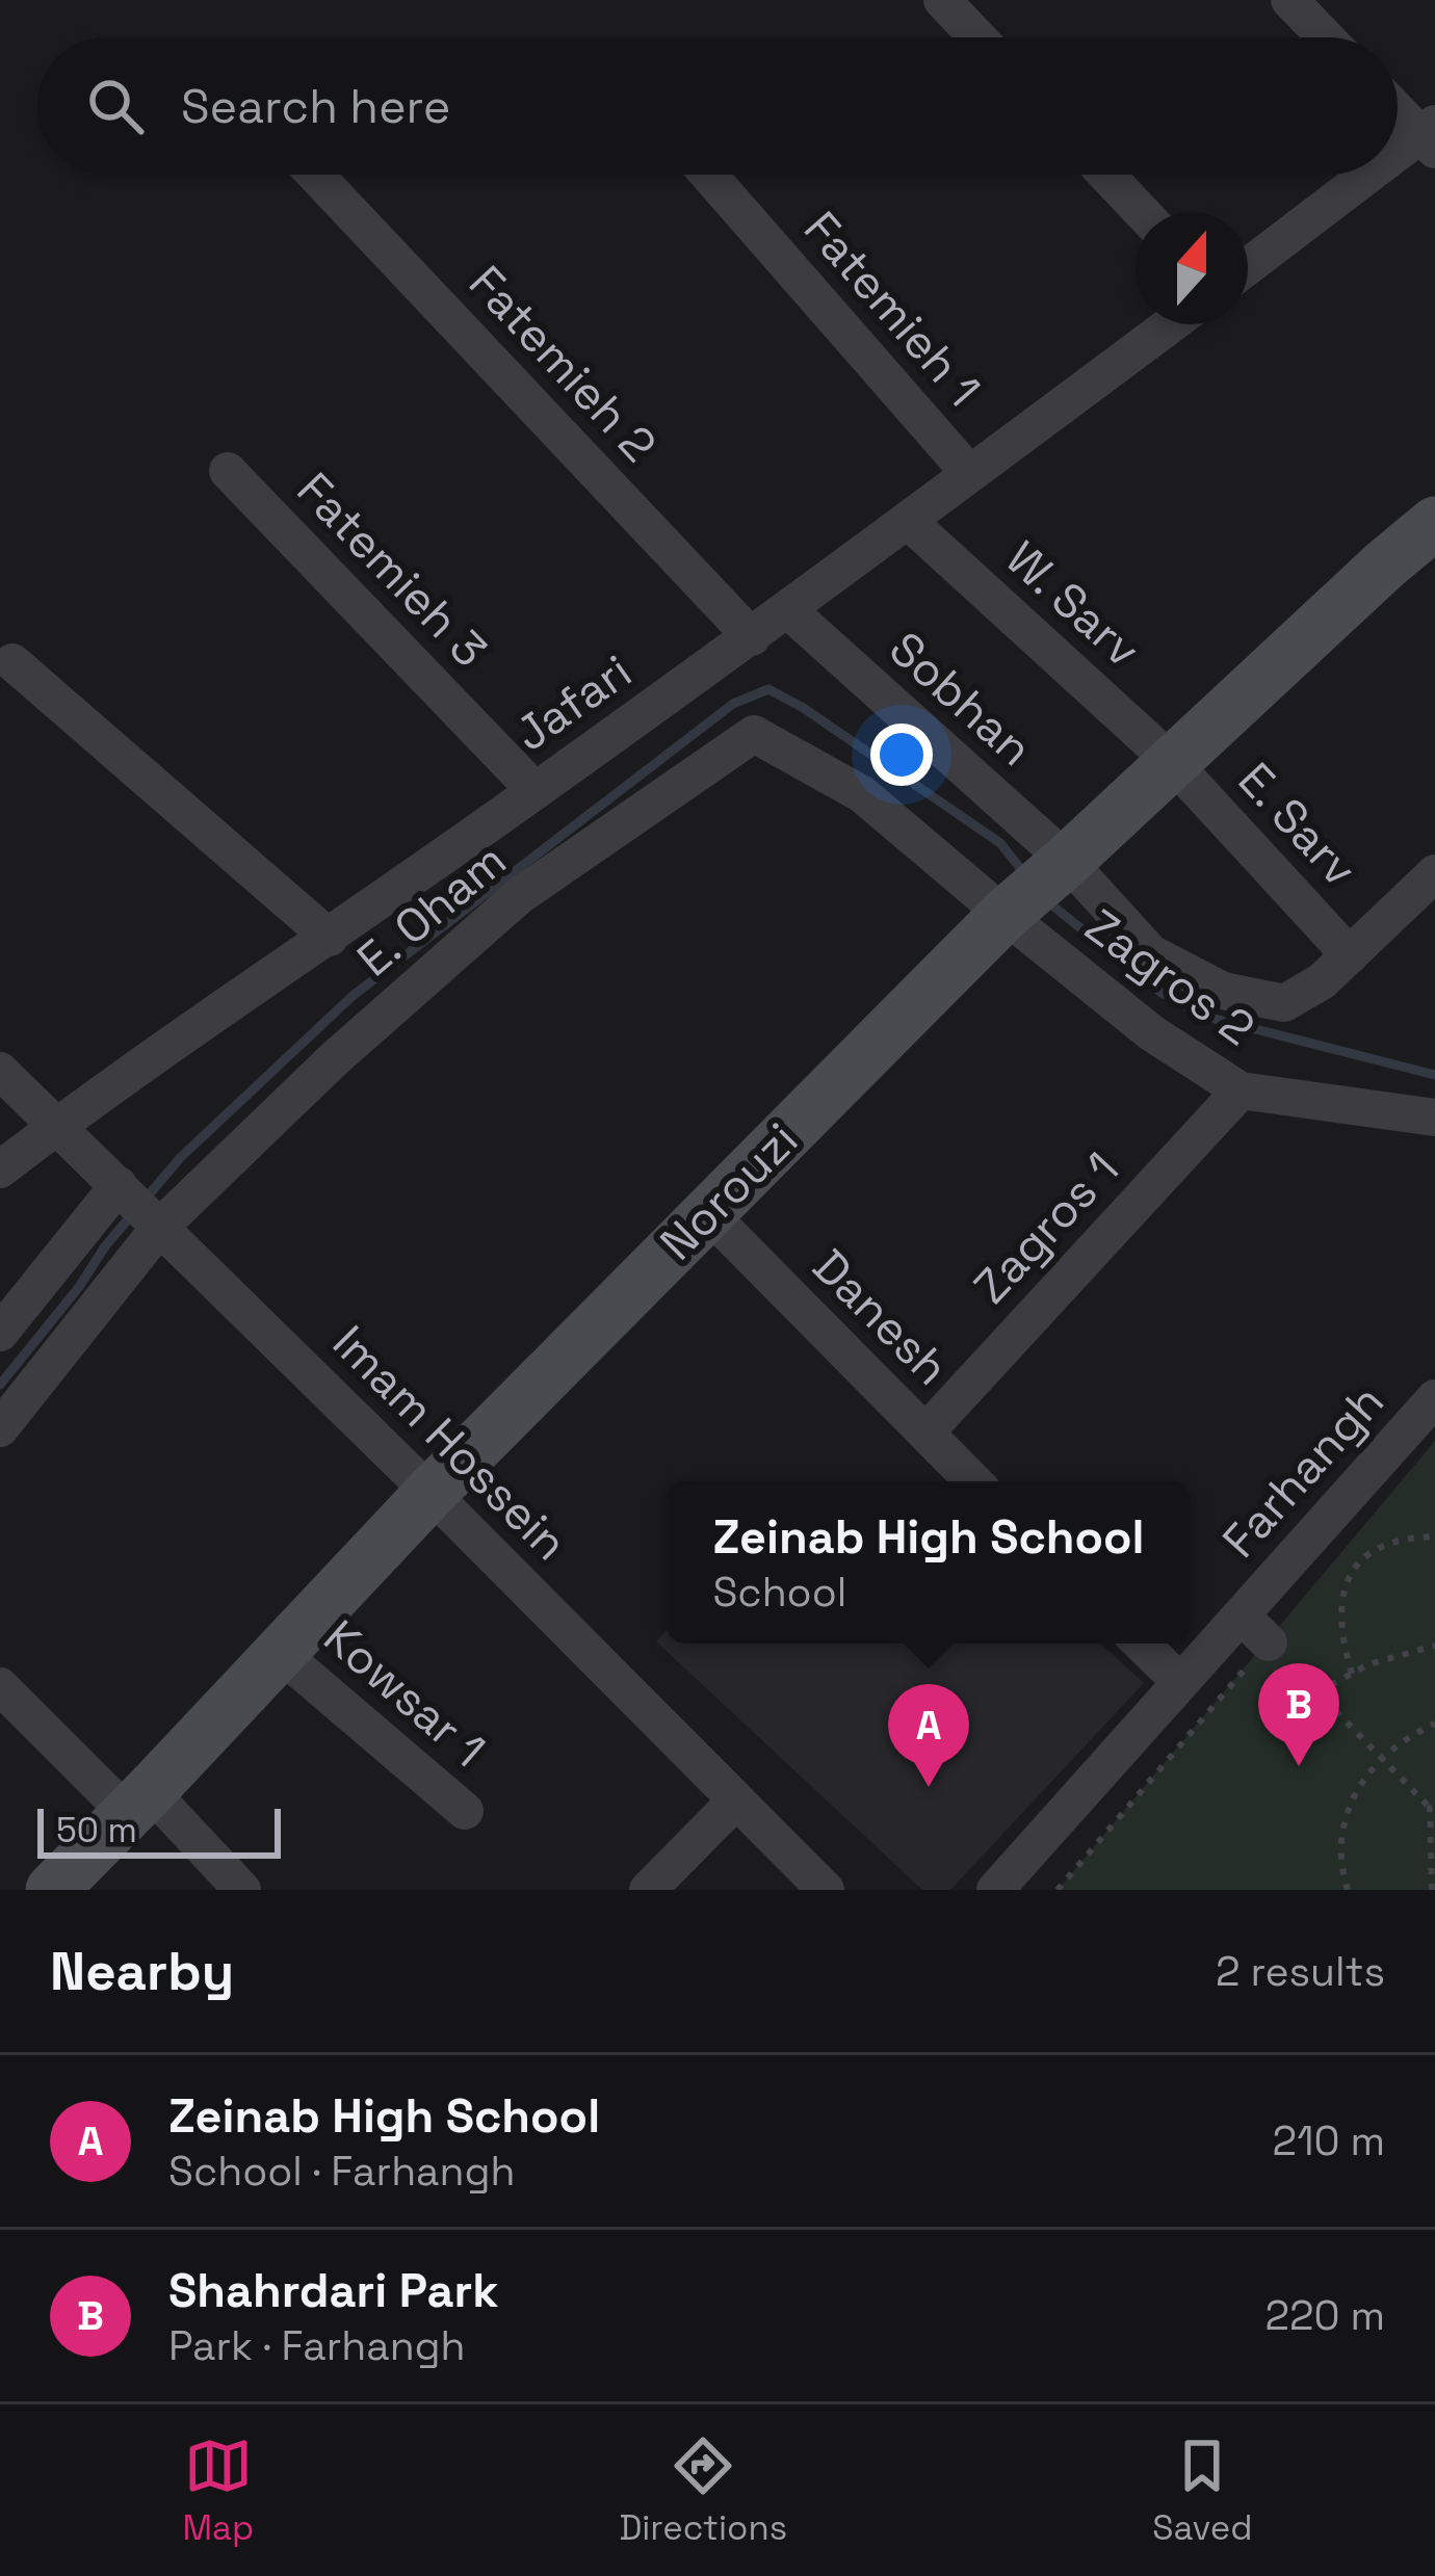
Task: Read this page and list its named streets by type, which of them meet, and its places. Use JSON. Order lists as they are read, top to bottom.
{
  "streets": {
    "main road": ["Norouzi"],
    "street": [
      "Fatemieh 1",
      "Fatemieh 2",
      "Fatemieh 3",
      "W. Sarv",
      "Sobhan",
      "Jafari",
      "E. Sarv",
      "E. Oham",
      "Zagros 2",
      "Zagros 1",
      "Danesh",
      "Imam Hossein",
      "Farhangh",
      "Kowsar 1"
    ]
  },
  "crossings": [
    ["Fatemieh 1", "Jafari"],
    ["Fatemieh 2", "Jafari"],
    ["Fatemieh 3", "Jafari"],
    ["W. Sarv", "Jafari"],
    ["W. Sarv", "E. Sarv"],
    ["W. Sarv", "Norouzi"],
    ["Sobhan", "Jafari"],
    ["Sobhan", "E. Sarv"],
    ["Sobhan", "Norouzi"],
    ["Jafari", "Imam Hossein"],
    ["E. Sarv", "Norouzi"],
    ["E. Oham", "Zagros 2"],
    ["E. Oham", "Norouzi"],
    ["E. Oham", "Imam Hossein"],
    ["Zagros 2", "Norouzi"],
    ["Zagros 2", "Zagros 1"],
    ["Norouzi", "Danesh"],
    ["Norouzi", "Imam Hossein"],
    ["Norouzi", "Kowsar 1"],
    ["Zagros 1", "Danesh"]
  ],
  "scale_bar": "50 m",
  "north": "top",
  "page": {
    "search": "Search here",
    "popup": ["Zeinab High School", "School"],
    "pins": ["B", "A"],
    "scale": "50 m",
    "heading": ["Nearby", "2 results"],
    "list": [
      {
        "mark": "A",
        "name": "Zeinab High School",
        "note": "School · Farhangh",
        "value": "210 m"
      },
      {
        "mark": "B",
        "name": "Shahrdari Park",
        "note": "Park · Farhangh",
        "value": "220 m"
      }
    ],
    "nav": ["Map", "Directions", "Saved"]
  }
}
